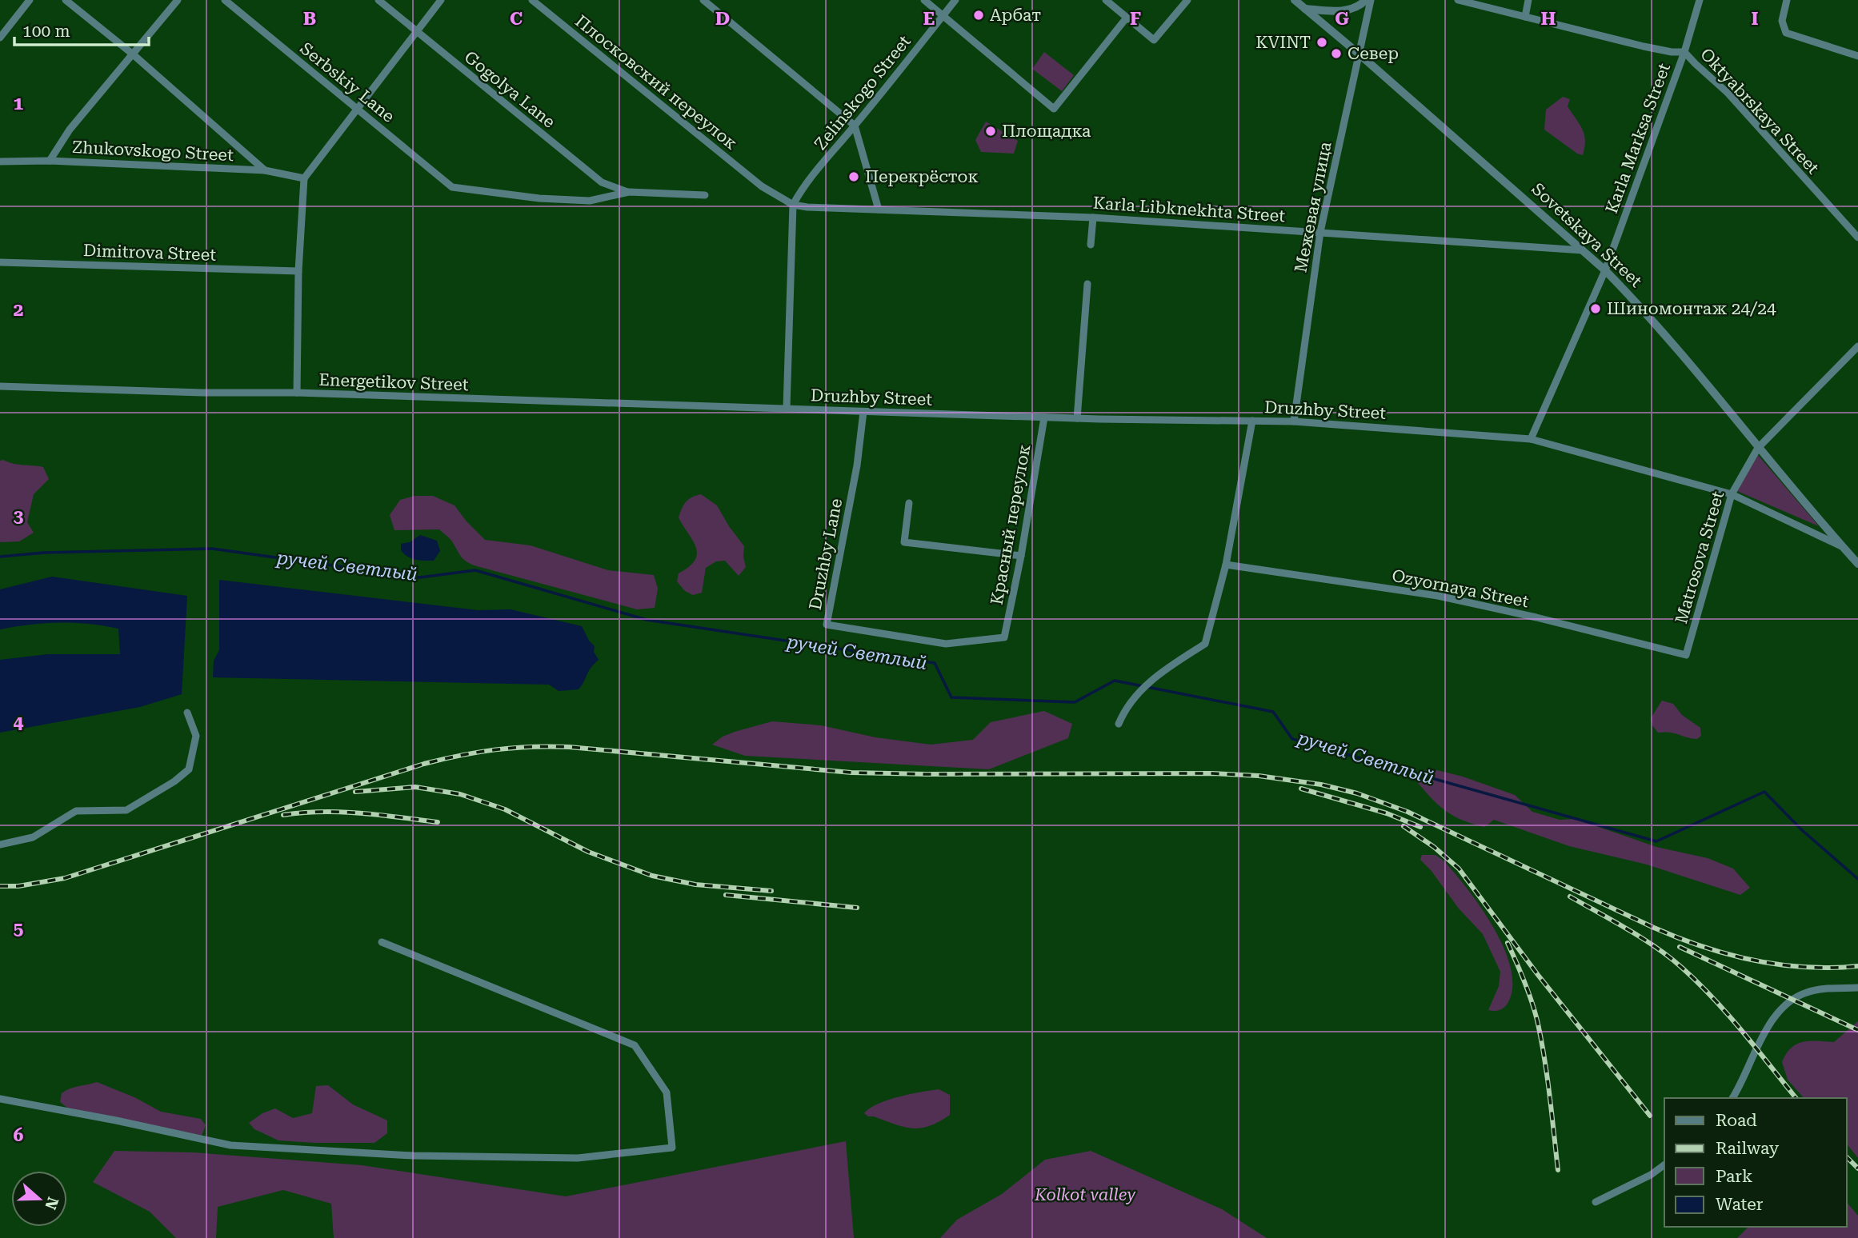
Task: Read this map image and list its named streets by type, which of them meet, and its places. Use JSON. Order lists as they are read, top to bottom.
{
  "streets": {
    "street": [
      "Serbskiy Lane",
      "Плосковский переулок",
      "Gogolya Lane",
      "Zelinskogo Street",
      "Oktyabrskaya Street",
      "Karla Marksa Street",
      "Zhukovskogo Street",
      "Межевая улица",
      "Karla Libknekhta Street",
      "Sovetskaya Street",
      "Dimitrova Street",
      "Energetikov Street",
      "Druzhby Street",
      "Красный переулок",
      "Druzhby Lane",
      "Matrosova Street",
      "Ozyornaya Street"
    ]
  },
  "crossings": [
    ["Serbskiy Lane", "Gogolya Lane"],
    ["Плосковский переулок", "Zelinskogo Street"],
    ["Плосковский переулок", "Karla Libknekhta Street"],
    ["Zelinskogo Street", "Karla Libknekhta Street"],
    ["Oktyabrskaya Street", "Karla Marksa Street"],
    ["Karla Marksa Street", "Sovetskaya Street"],
    ["Karla Marksa Street", "Druzhby Street"],
    ["Межевая улица", "Karla Libknekhta Street"],
    ["Межевая улица", "Sovetskaya Street"],
    ["Межевая улица", "Druzhby Street"],
    ["Karla Libknekhta Street", "Sovetskaya Street"],
    ["Sovetskaya Street", "Druzhby Street"],
    ["Sovetskaya Street", "Matrosova Street"],
    ["Energetikov Street", "Druzhby Street"],
    ["Druzhby Street", "Красный переулок"],
    ["Druzhby Street", "Druzhby Lane"],
    ["Druzhby Street", "Matrosova Street"],
    ["Красный переулок", "Druzhby Lane"],
    ["Matrosova Street", "Ozyornaya Street"]
  ],
  "water": ["ручей Светлый"],
  "parks": ["Kolkot valley"],
  "places": [
    "Арбат",
    "KVINT",
    "Север",
    "Площадка",
    "Перекрёсток",
    "Шиномонтаж 24/24"
  ],
  "legend": [
    "Road",
    "Railway",
    "Park",
    "Water"
  ],
  "scale_bar": "100 m",
  "north": "right",
  "grid": {
    "columns": [
      "B",
      "C",
      "D",
      "E",
      "F",
      "G",
      "H",
      "I"
    ],
    "rows": [
      "1",
      "2",
      "3",
      "4",
      "5",
      "6"
    ]
  }
}
